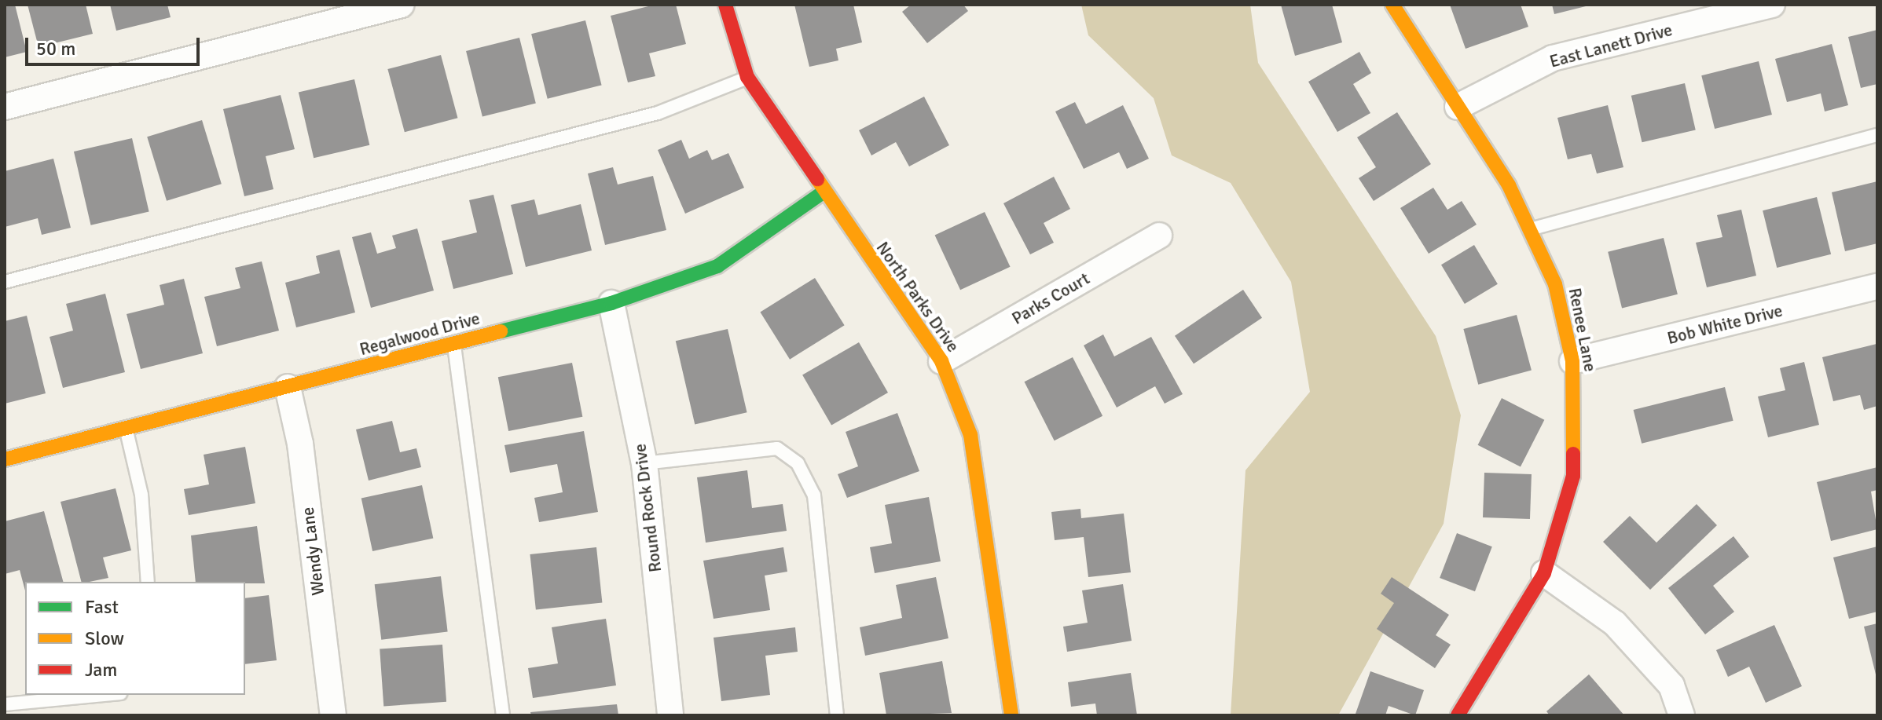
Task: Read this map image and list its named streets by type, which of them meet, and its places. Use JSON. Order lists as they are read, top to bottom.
{
  "streets": {
    "street": [
      "East Lanett Drive",
      "North Parks Drive",
      "Parks Court",
      "Bob White Drive",
      "Renee Lane",
      "Regalwood Drive",
      "Round Rock Drive",
      "Wendy Lane"
    ]
  },
  "crossings": [
    ["East Lanett Drive", "Renee Lane"],
    ["North Parks Drive", "Parks Court"],
    ["North Parks Drive", "Regalwood Drive"],
    ["Bob White Drive", "Renee Lane"],
    ["Regalwood Drive", "Round Rock Drive"],
    ["Regalwood Drive", "Wendy Lane"]
  ],
  "legend": ["Fast", "Slow", "Jam"],
  "scale_bar": "50 m"
}
